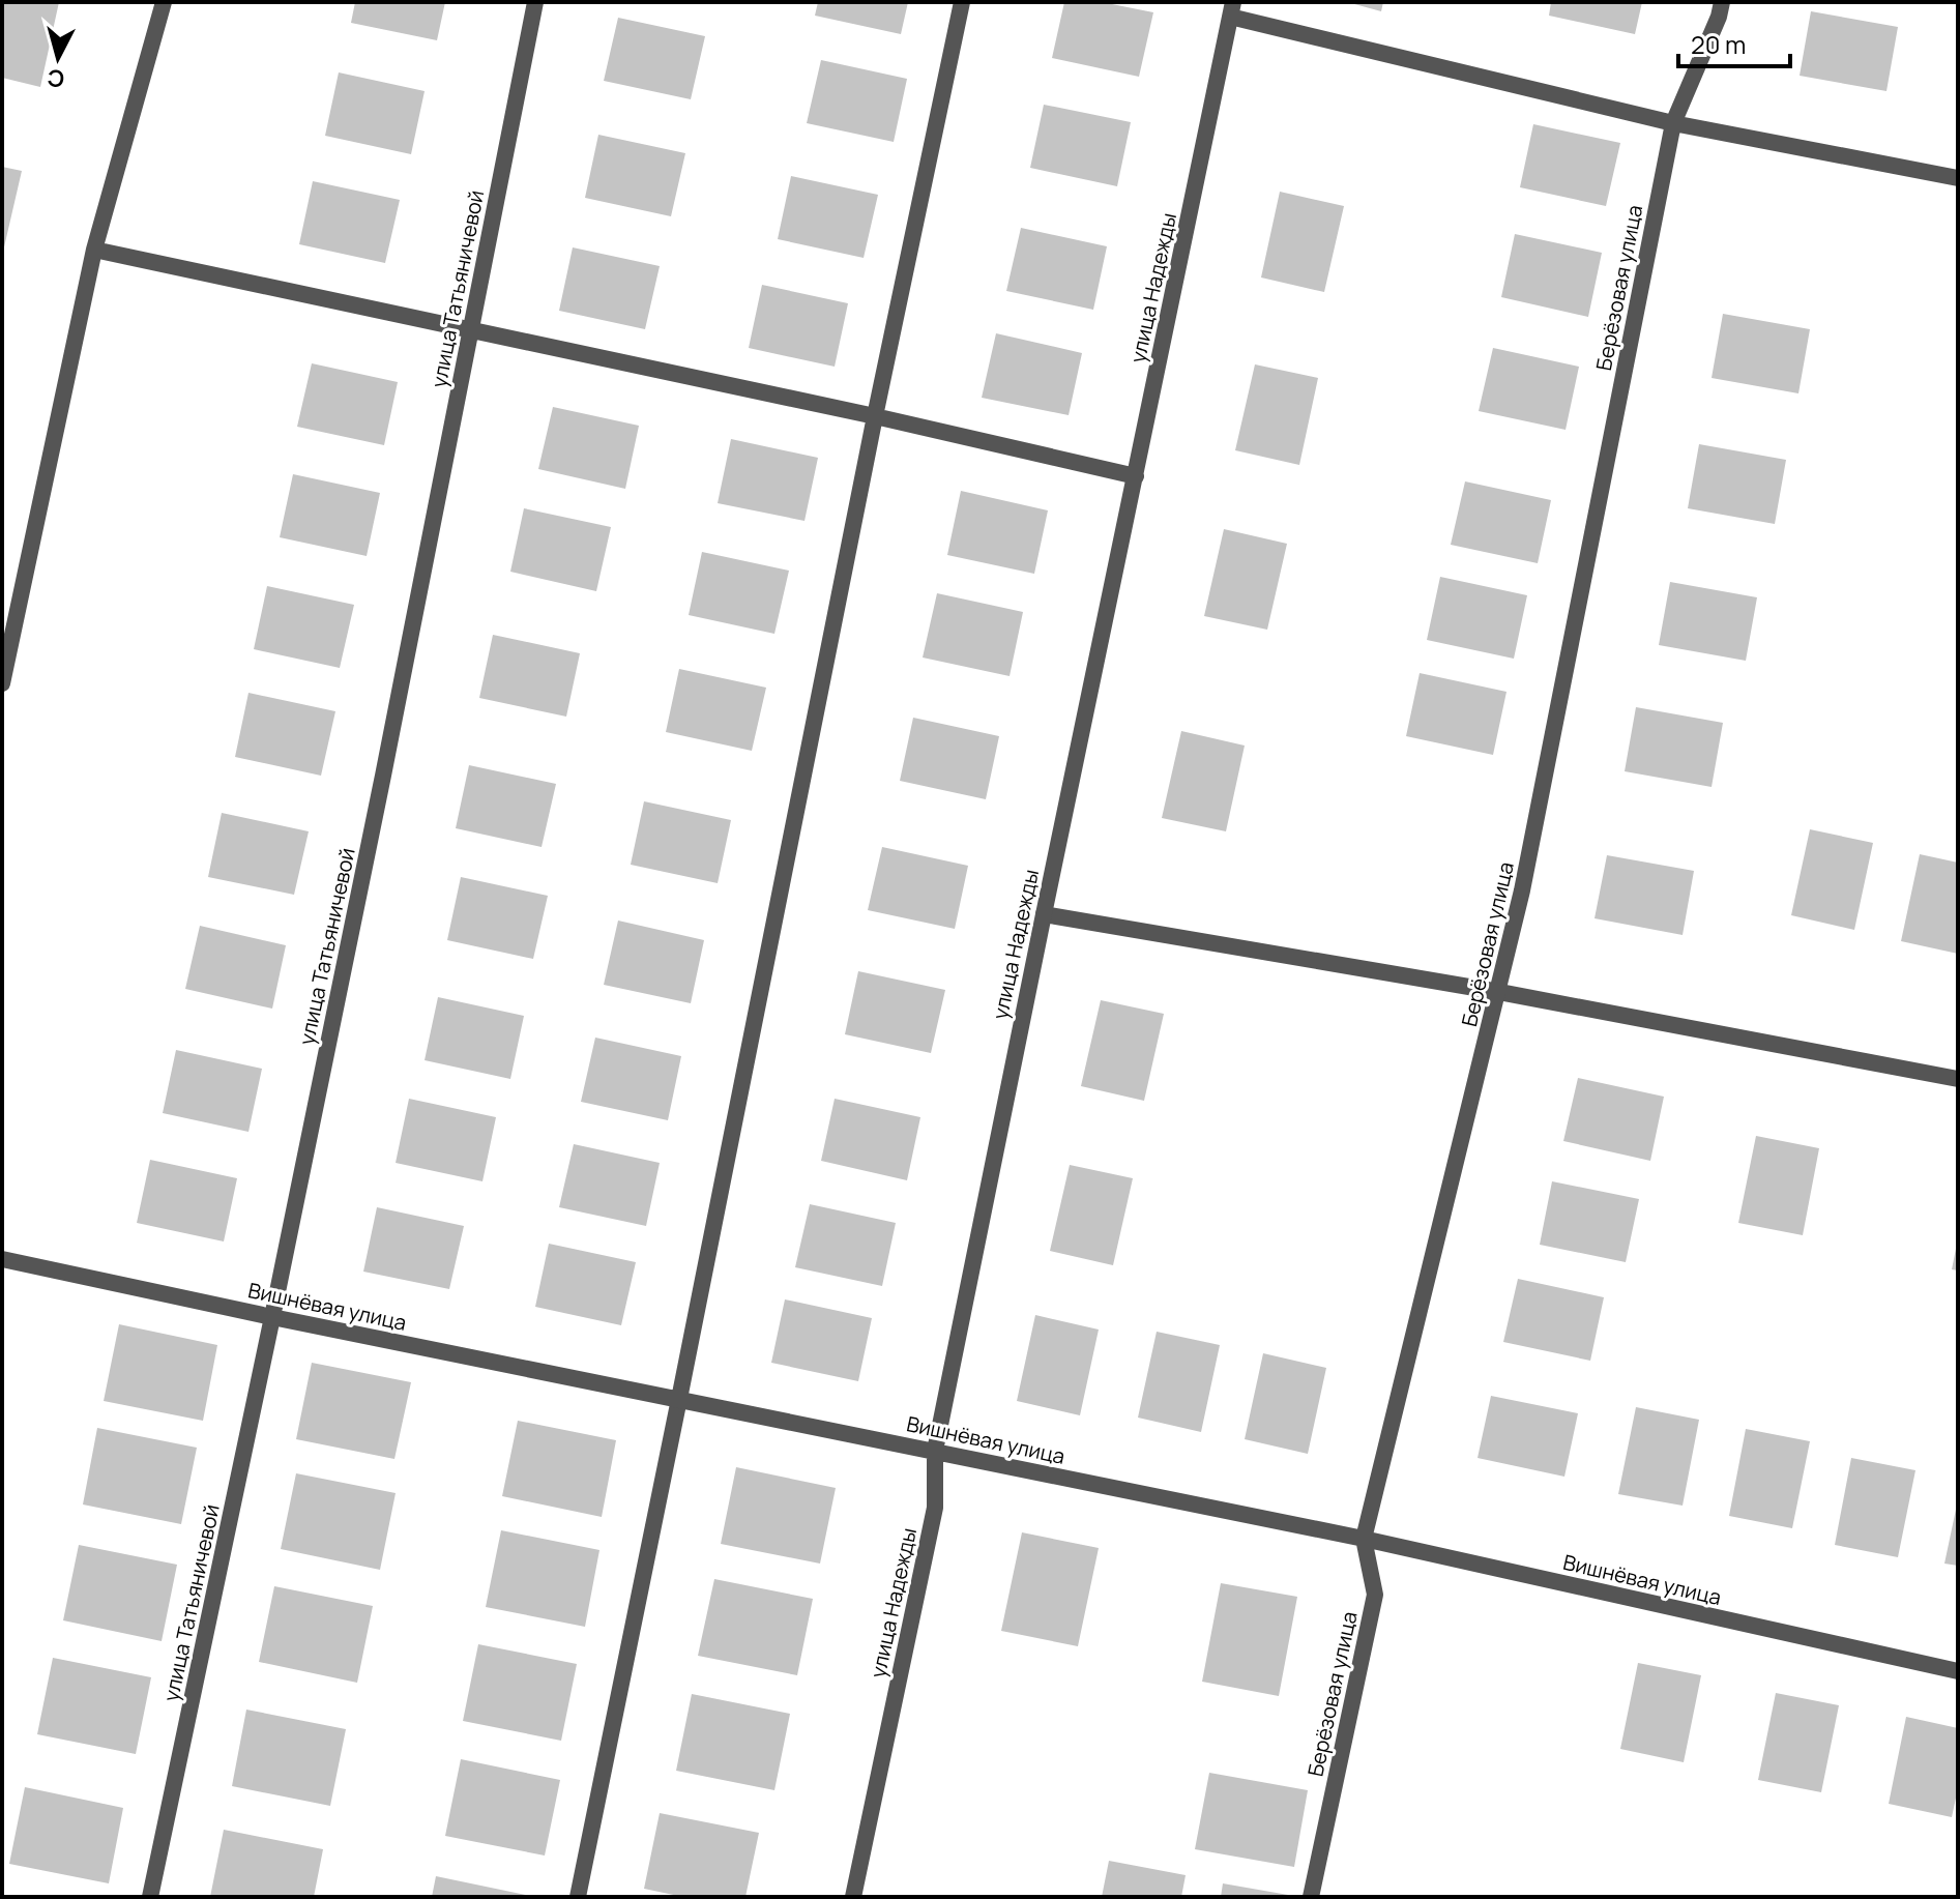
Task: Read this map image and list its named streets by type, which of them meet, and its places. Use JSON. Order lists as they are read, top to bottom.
{
  "streets": {
    "street": [
      "улица Надежды",
      "Берёзовая улица",
      "улица Татьяничевой",
      "Вишнёвая улица"
    ]
  },
  "crossings": [
    ["улица Надежды", "Вишнёвая улица"],
    ["Берёзовая улица", "Вишнёвая улица"],
    ["улица Татьяничевой", "Вишнёвая улица"]
  ],
  "scale_bar": "20 m",
  "north": "bottom"
}
